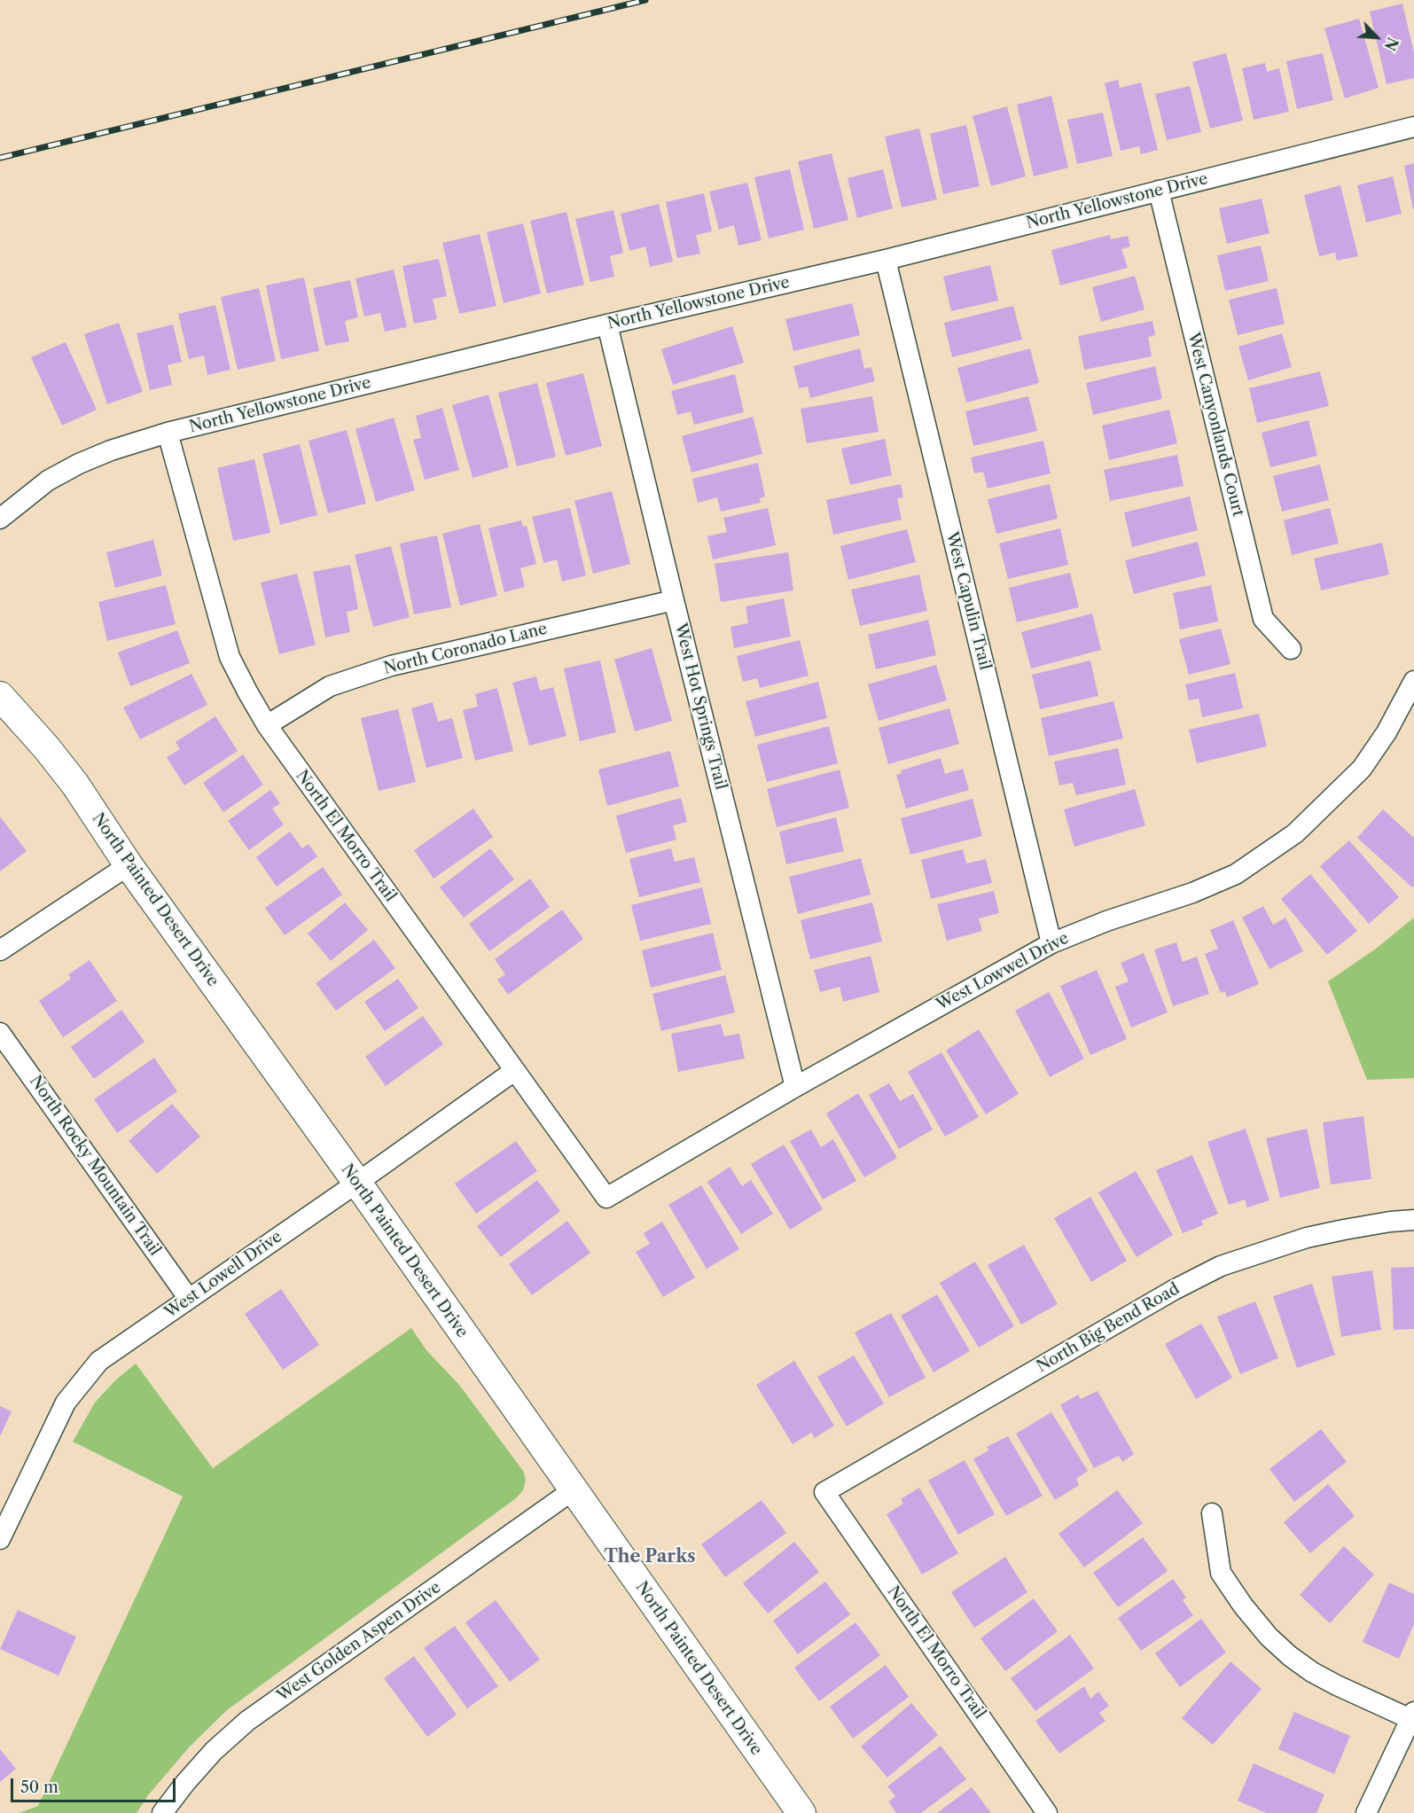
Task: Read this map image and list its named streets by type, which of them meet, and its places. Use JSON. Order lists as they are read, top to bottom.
{
  "streets": {
    "street": [
      "North Yellowstone Drive",
      "West Canyonlands Court",
      "West Capulin Trail",
      "North Coronado Lane",
      "West Hot Springs Trail",
      "North El Morro Trail",
      "North Painted Desert Drive",
      "West Lowwel Drive",
      "North Rocky Mountain Trail",
      "West Lowell Drive",
      "North Big Bend Road",
      "West Golden Aspen Drive"
    ]
  },
  "crossings": [
    ["North Yellowstone Drive", "West Canyonlands Court"],
    ["North Yellowstone Drive", "West Capulin Trail"],
    ["North Yellowstone Drive", "West Hot Springs Trail"],
    ["North Yellowstone Drive", "North El Morro Trail"],
    ["West Capulin Trail", "West Lowwel Drive"],
    ["North Coronado Lane", "West Hot Springs Trail"],
    ["North Coronado Lane", "North El Morro Trail"],
    ["West Hot Springs Trail", "West Lowwel Drive"],
    ["North El Morro Trail", "West Lowwel Drive"],
    ["North El Morro Trail", "West Lowell Drive"],
    ["North El Morro Trail", "North Big Bend Road"],
    ["North Painted Desert Drive", "West Lowell Drive"],
    ["North Painted Desert Drive", "West Golden Aspen Drive"],
    ["North Rocky Mountain Trail", "West Lowell Drive"]
  ],
  "districts": ["The Parks"],
  "scale_bar": "50 m",
  "north": "bottom right"
}
